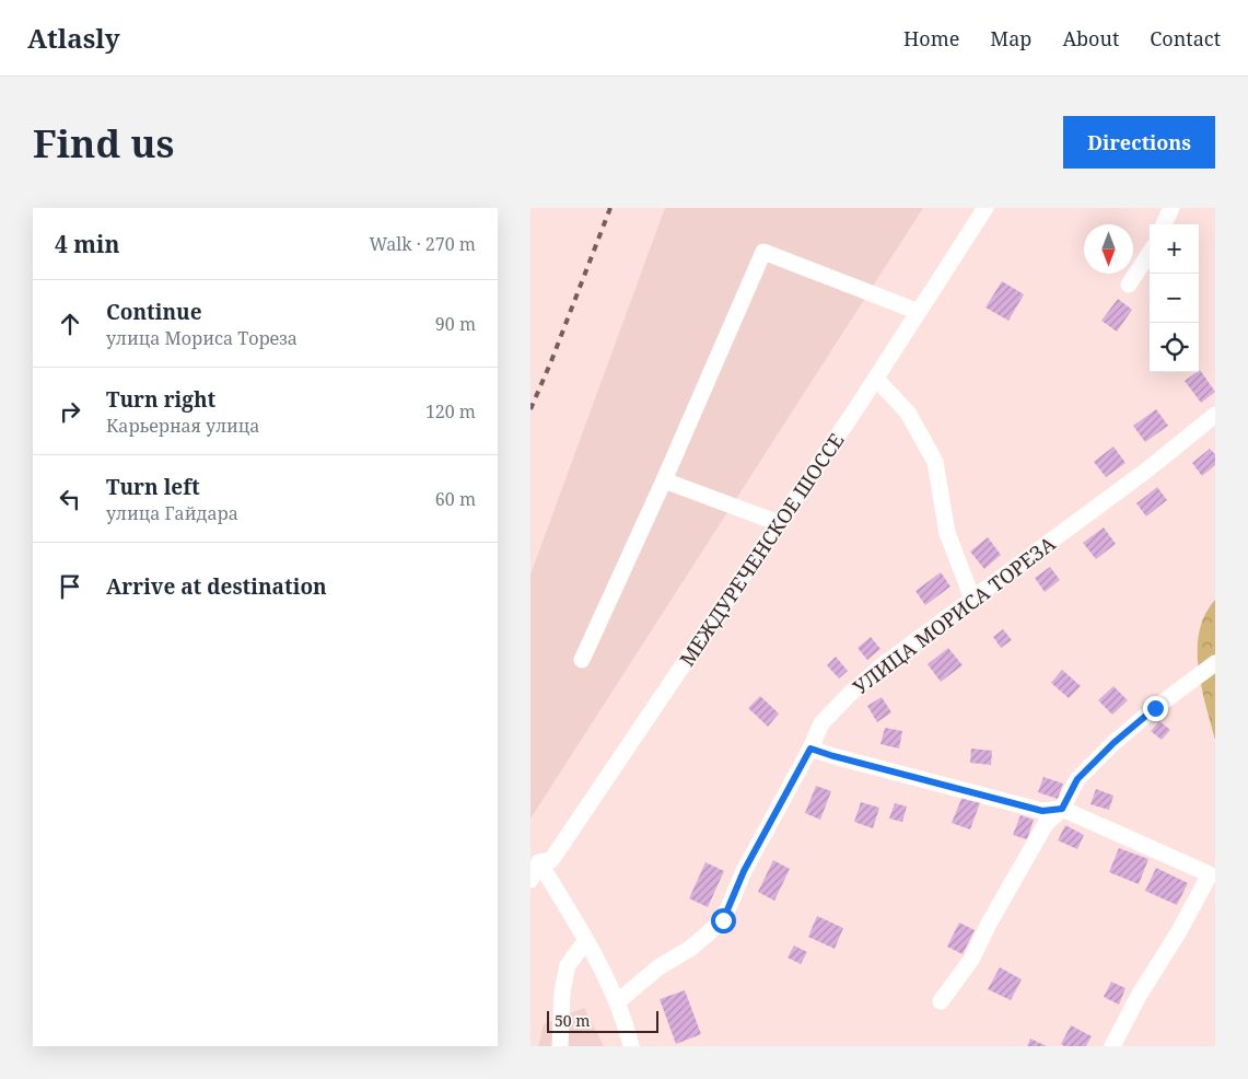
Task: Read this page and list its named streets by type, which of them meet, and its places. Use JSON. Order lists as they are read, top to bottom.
{
  "streets": {
    "street": ["МЕЖДУРЕЧЕНСКОЕ ШОССЕ", "УЛИЦА МОРИСА ТОРЕЗА"]
  },
  "scale_bar": "50 m",
  "north": "bottom",
  "page": {
    "header": "Atlasly",
    "nav": [
      "Home",
      "Map",
      "About",
      "Contact"
    ],
    "buttons": "Directions",
    "title": "Find us",
    "heading": ["4 min", "Walk · 270 m"],
    "map_buttons": ["+", "−"],
    "list": [
      ["Continue", "улица Мориса Тореза", "90 m"],
      ["Turn right", "Карьерная улица", "120 m"],
      ["Turn left", "улица Гайдара", "60 m"],
      "Arrive at destination"
    ],
    "scale": "50 m"
  }
}
